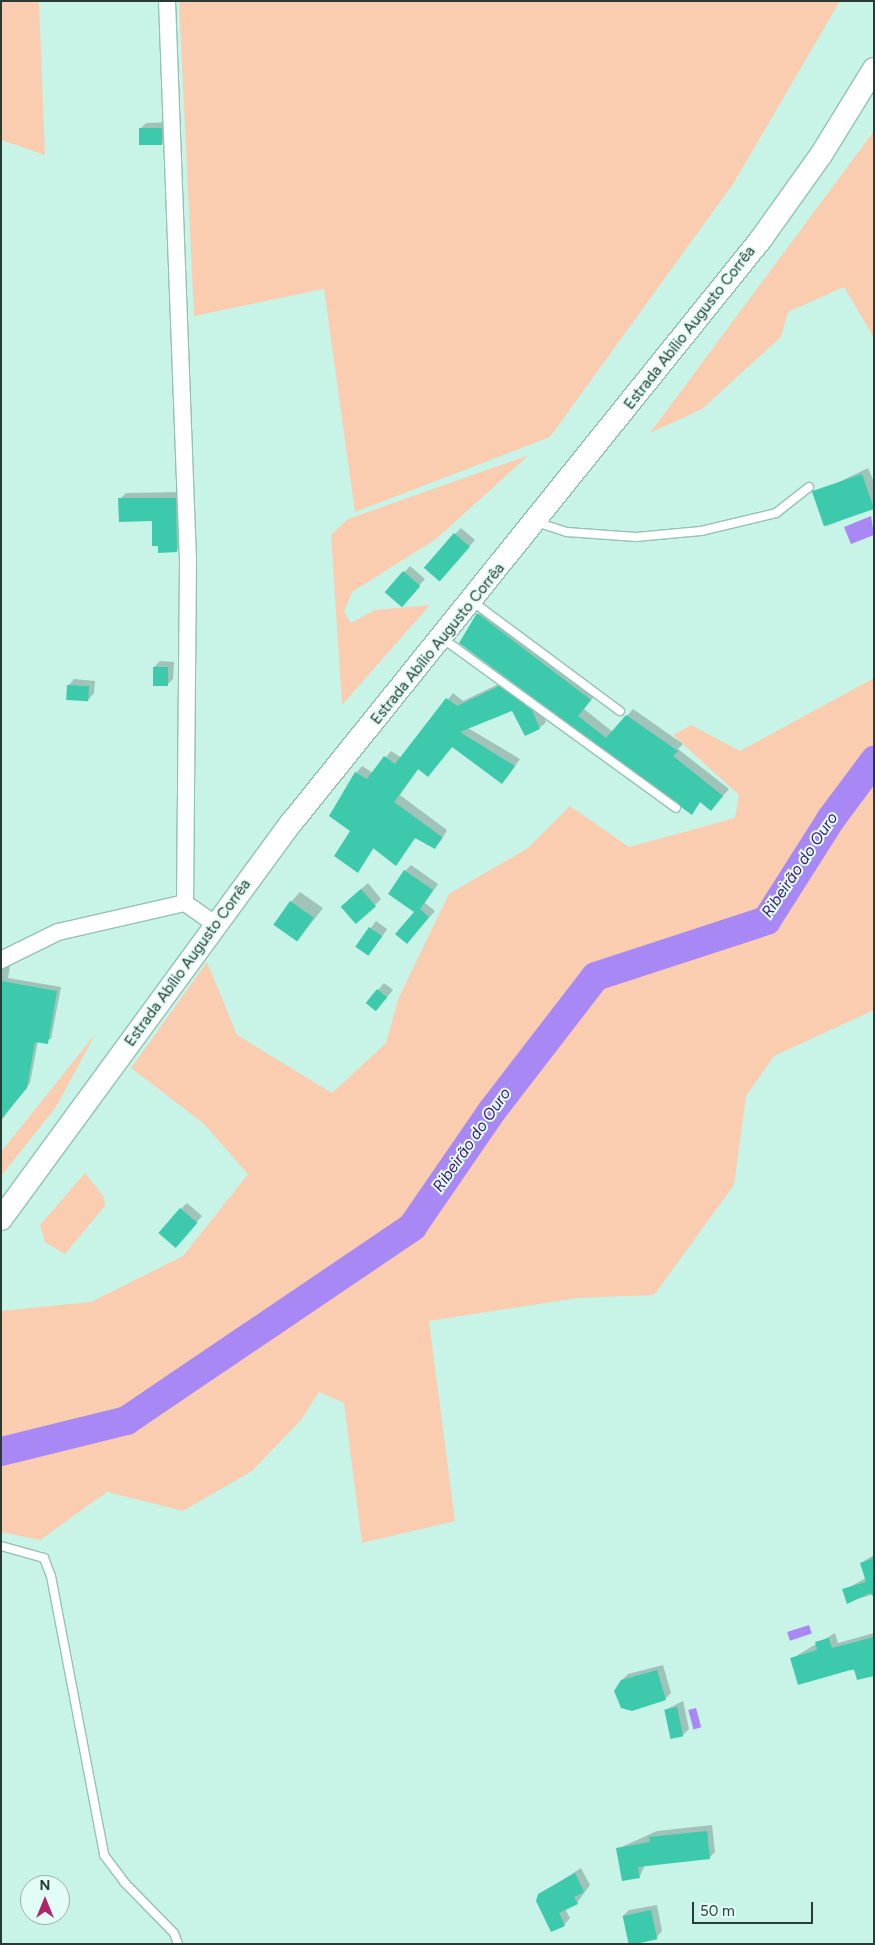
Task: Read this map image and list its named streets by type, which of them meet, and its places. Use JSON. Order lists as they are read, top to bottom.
{
  "streets": {
    "main road": ["Estrada Abílio Augusto Corrêa"]
  },
  "water": ["Ribeirão do Ouro"],
  "scale_bar": "50 m",
  "north": "top"
}
